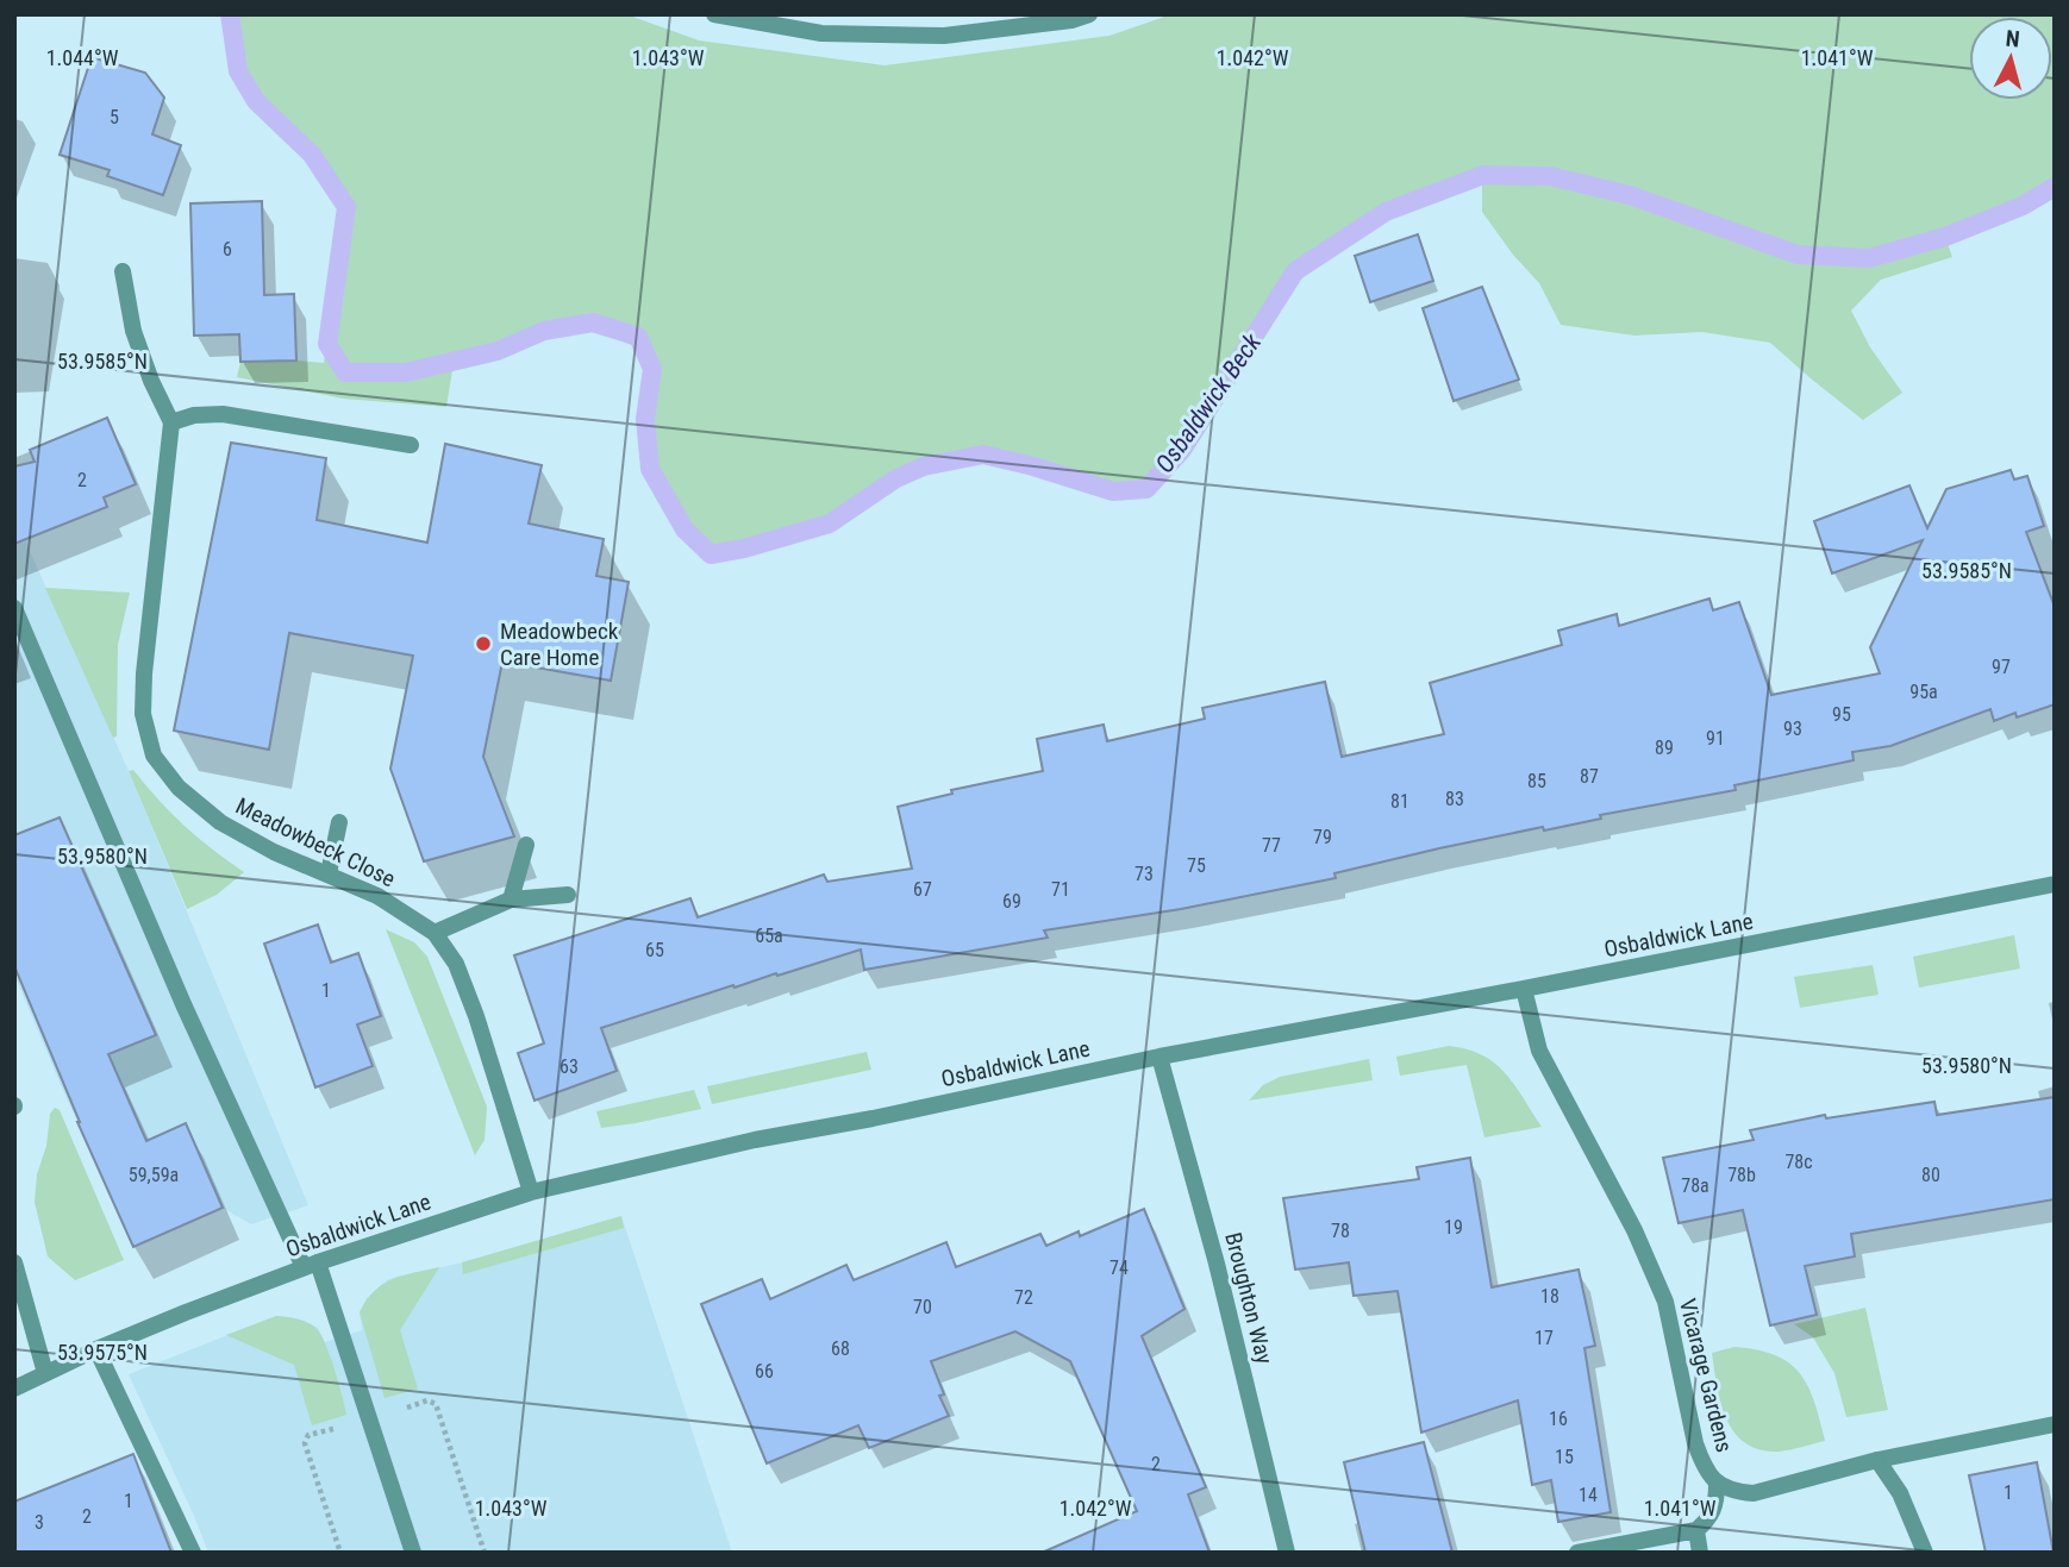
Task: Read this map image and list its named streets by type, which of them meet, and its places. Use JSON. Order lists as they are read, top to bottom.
{
  "streets": {
    "street": [
      "Meadowbeck Close",
      "Osbaldwick Lane",
      "Broughton Way",
      "Vicarage Gardens"
    ]
  },
  "crossings": [
    ["Meadowbeck Close", "Osbaldwick Lane"],
    ["Osbaldwick Lane", "Broughton Way"],
    ["Osbaldwick Lane", "Vicarage Gardens"]
  ],
  "water": ["Osbaldwick Beck"],
  "places": ["Meadowbeck Care Home"],
  "house_numbers": [
    "5",
    "6",
    "2",
    "97",
    "95a",
    "95",
    "93",
    "91",
    "89",
    "87",
    "85",
    "83",
    "81",
    "79",
    "77",
    "75",
    "73",
    "67",
    "71",
    "69",
    "65a",
    "65",
    "1",
    "63",
    "78c",
    "59,59a",
    "78b",
    "80",
    "78a",
    "19",
    "78",
    "74",
    "18",
    "72",
    "70",
    "17",
    "68",
    "66",
    "16",
    "15",
    "2",
    "1",
    "14",
    "1",
    "2",
    "3"
  ],
  "north": "top",
  "coordinates": [
    "1.044°W",
    "1.043°W",
    "1.042°W",
    "1.041°W",
    "53.9585°N",
    "53.9580°N",
    "53.9575°N"
  ]
}
